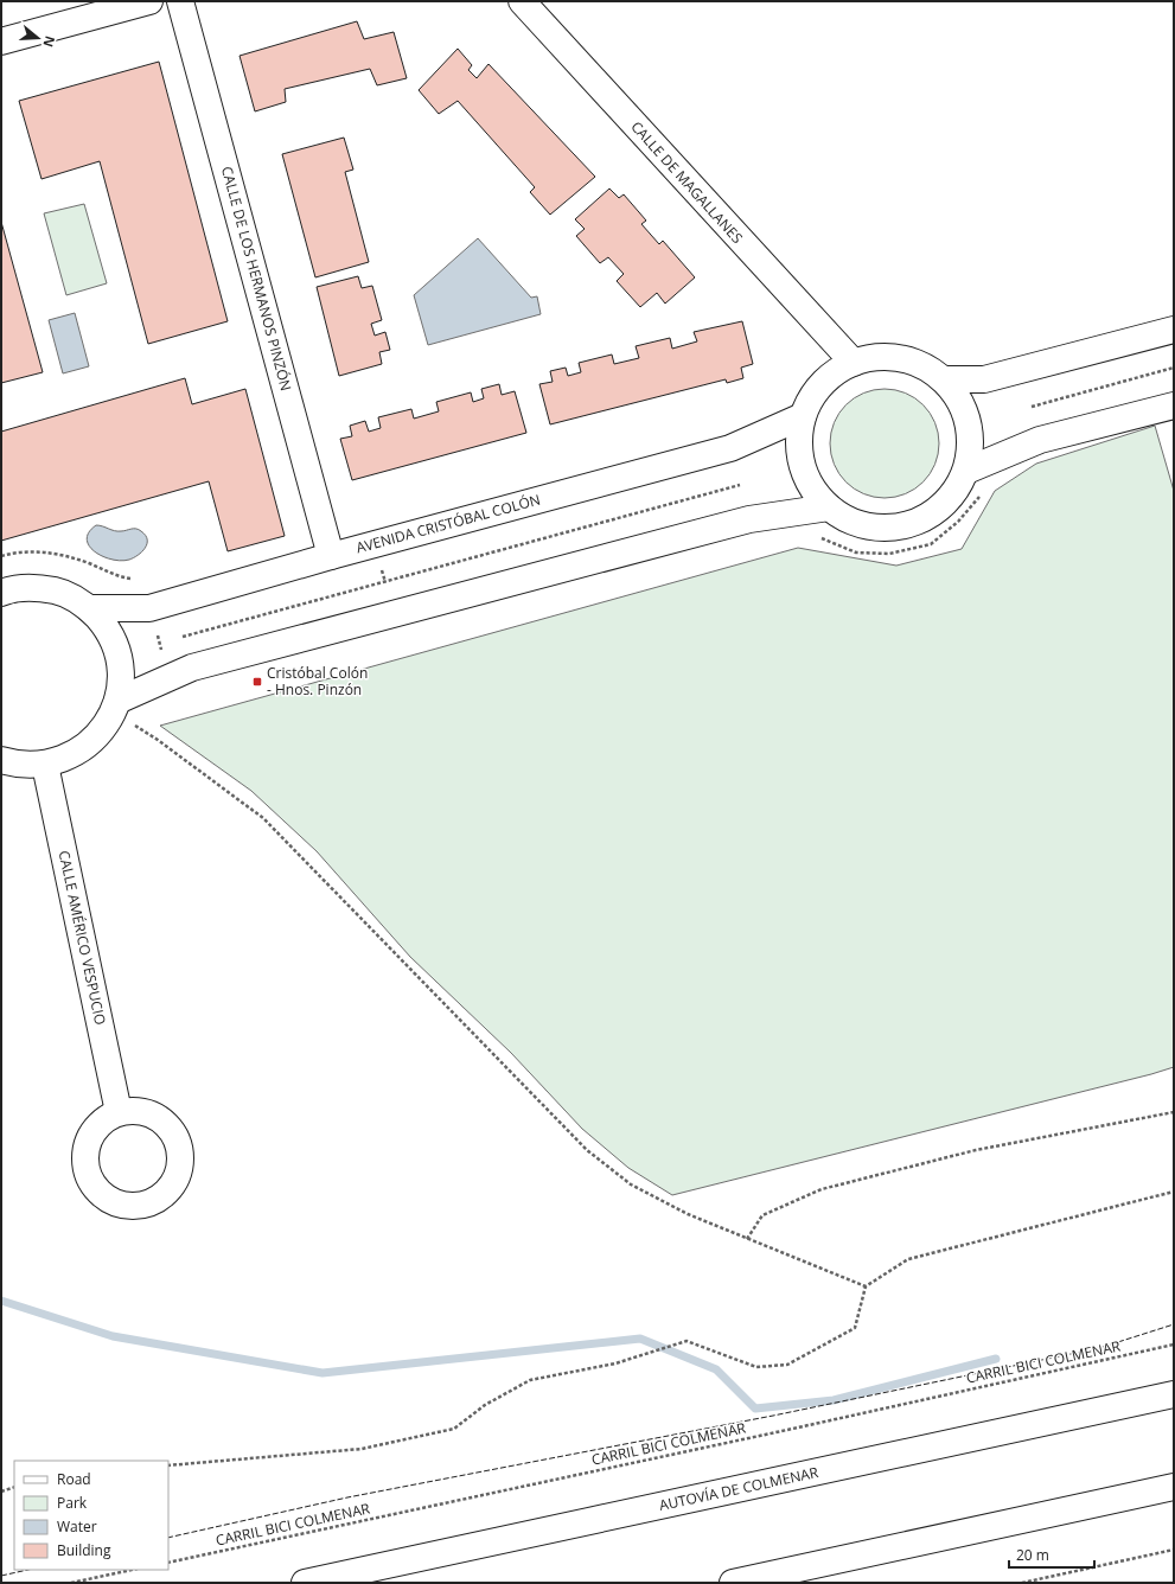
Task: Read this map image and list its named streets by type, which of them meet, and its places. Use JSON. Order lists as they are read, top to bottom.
{
  "streets": {
    "main road": [
      "CALLE DE MAGALLANES",
      "CALLE DE LOS HERMANOS PINZÓN",
      "AVENIDA CRISTÓBAL COLÓN",
      "CALLE AMÉRICO VESPUCIO",
      "AUTOVÍA DE COLMENAR"
    ],
    "path": ["CARRIL BICI COLMENAR"]
  },
  "crossings": [
    ["CALLE DE LOS HERMANOS PINZÓN", "AVENIDA CRISTÓBAL COLÓN"]
  ],
  "places": {
    "transit": ["Cristóbal Colón - Hnos. Pinzón"]
  },
  "legend": [
    "Road",
    "Park",
    "Water",
    "Building"
  ],
  "scale_bar": "20 m",
  "north": "right"
}
